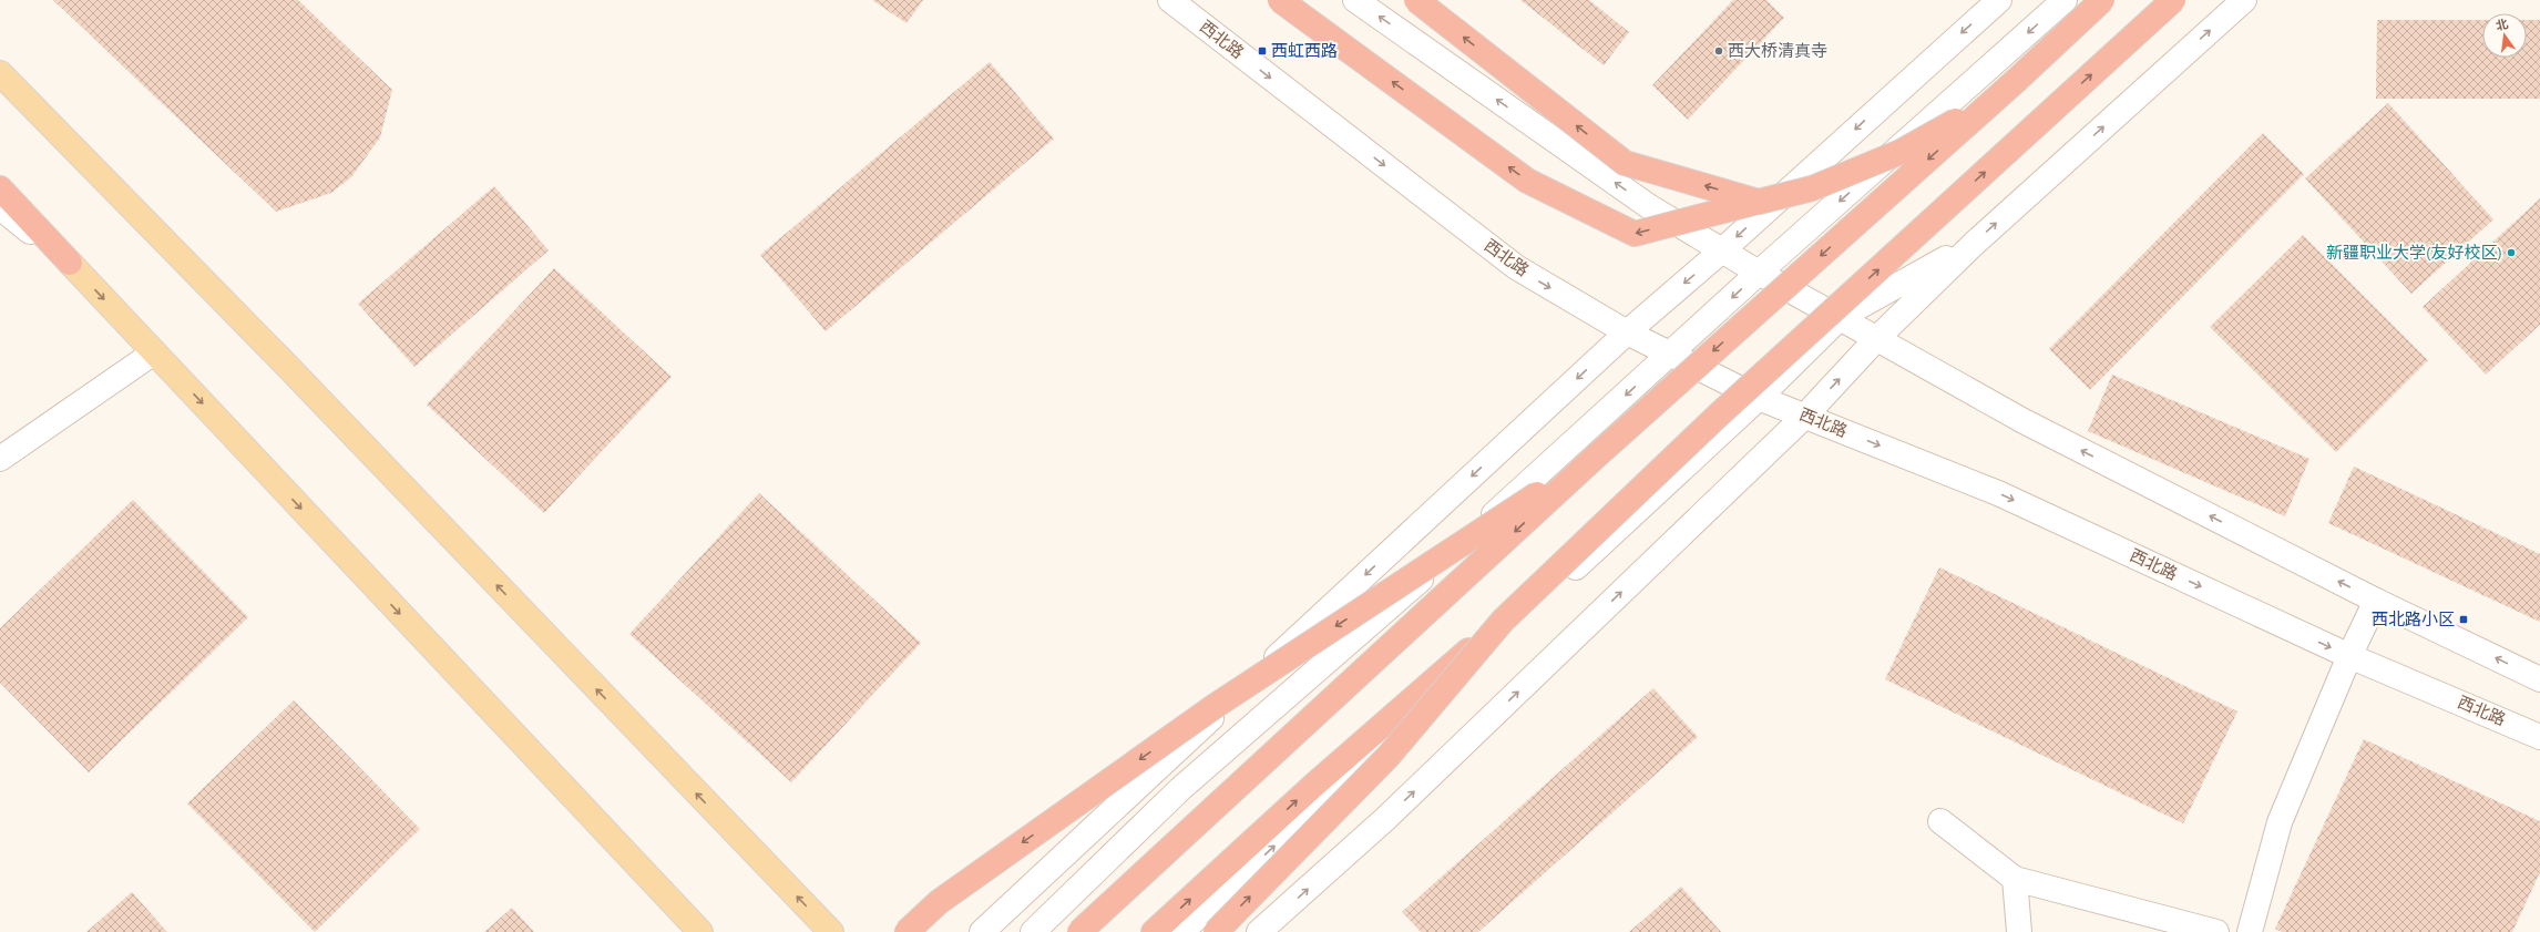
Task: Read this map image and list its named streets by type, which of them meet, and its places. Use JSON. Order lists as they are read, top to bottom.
{
  "streets": {
    "main road": ["西北路"]
  },
  "places": {
    "transit": ["西虹西路", "西北路小区"],
    "other": ["西大桥清真寺", "新疆职业大学(友好校区)"]
  },
  "north": "top"
}
